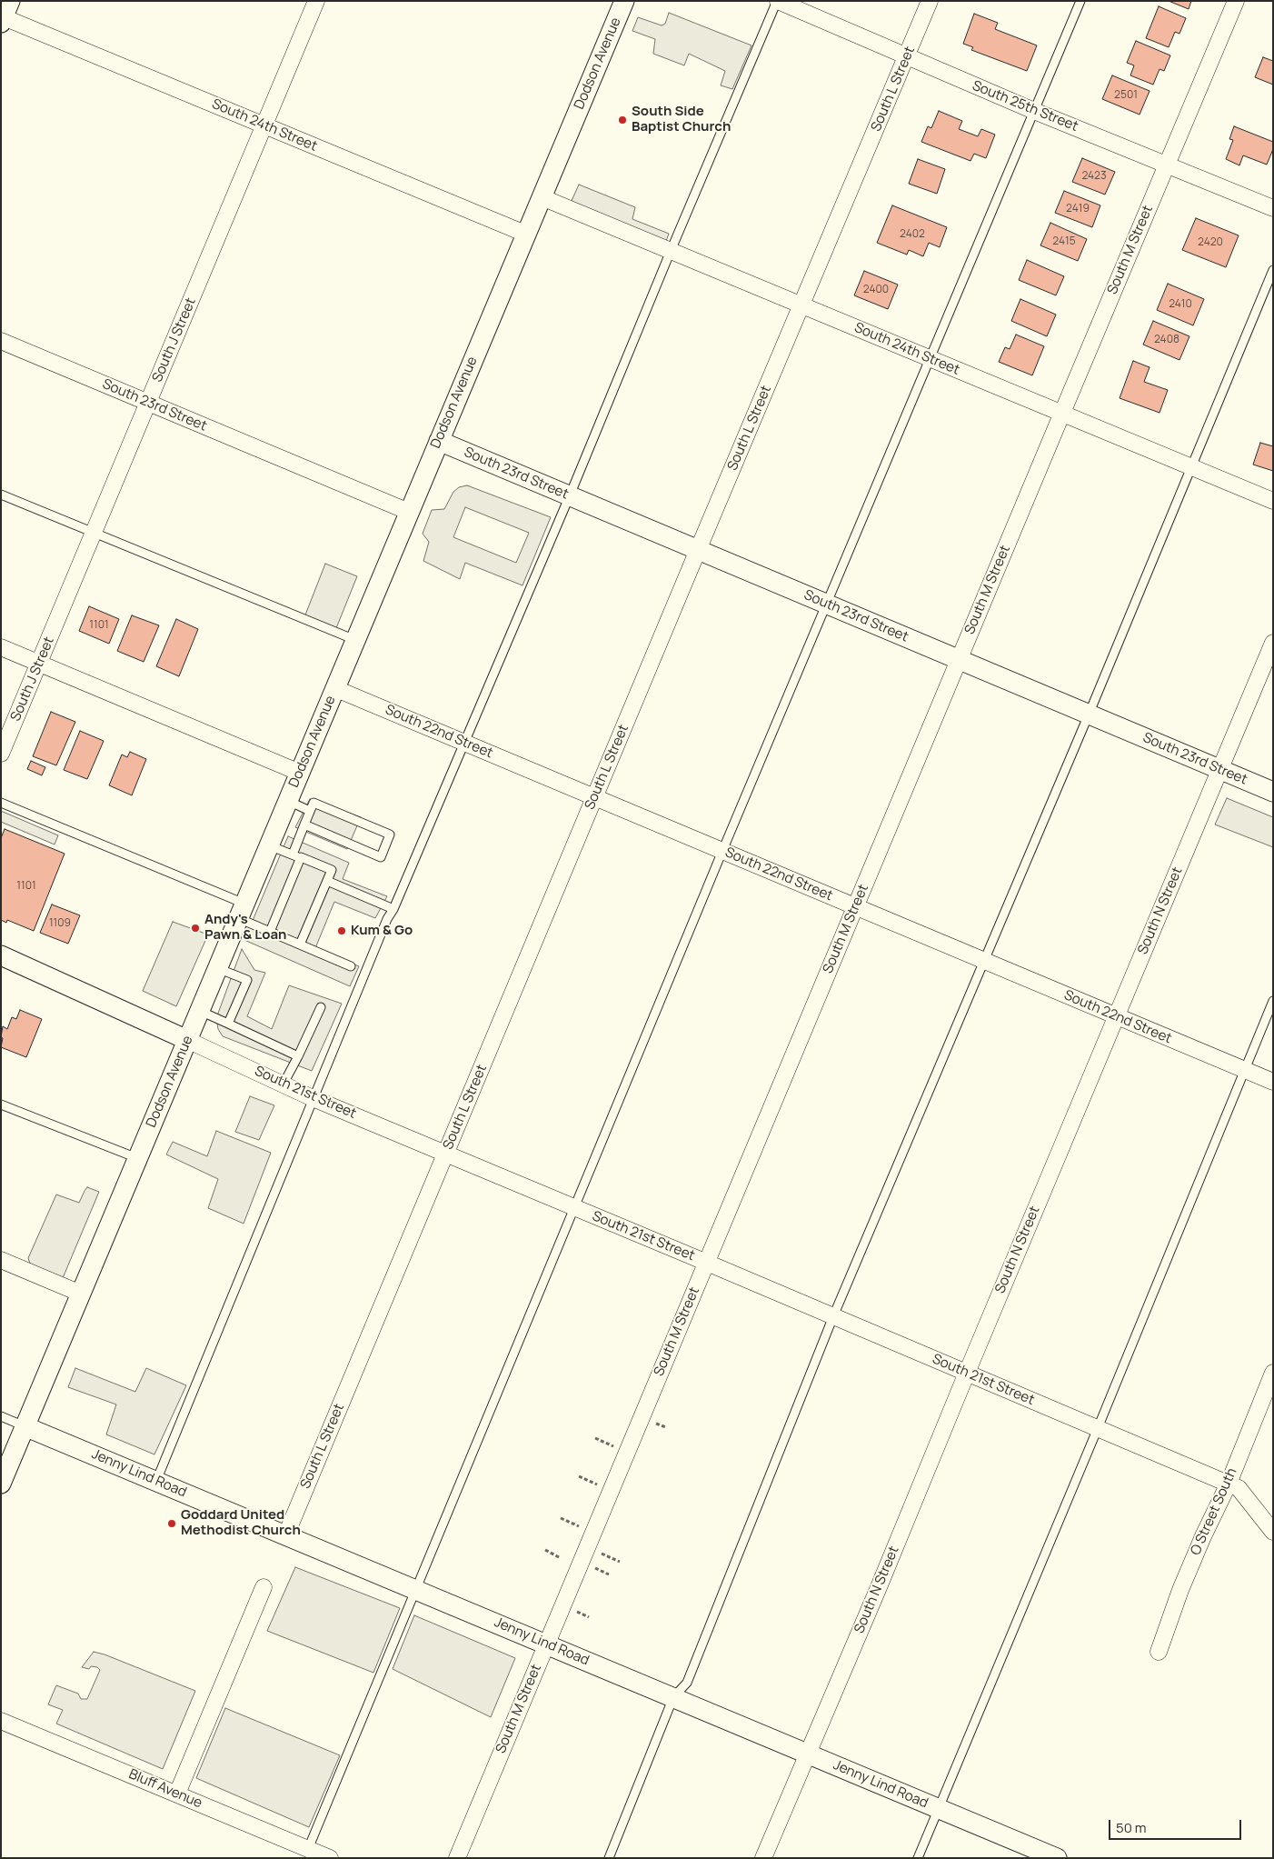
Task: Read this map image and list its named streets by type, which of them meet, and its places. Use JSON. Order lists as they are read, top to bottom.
{
  "streets": {
    "street": [
      "Dodson Avenue",
      "South L Street",
      "South 25th Street",
      "South 24th Street",
      "South M Street",
      "South J Street",
      "South 23rd Street",
      "South 22nd Street",
      "South N Street",
      "South 21st Street",
      "Jenny Lind Road",
      "O Street South",
      "Bluff Avenue"
    ]
  },
  "crossings": [
    ["Dodson Avenue", "South 24th Street"],
    ["Dodson Avenue", "South 23rd Street"],
    ["Dodson Avenue", "South 22nd Street"],
    ["Dodson Avenue", "South 21st Street"],
    ["Dodson Avenue", "Jenny Lind Road"],
    ["South L Street", "South 25th Street"],
    ["South L Street", "South 24th Street"],
    ["South L Street", "South 23rd Street"],
    ["South L Street", "South 22nd Street"],
    ["South L Street", "South 21st Street"],
    ["South L Street", "Jenny Lind Road"],
    ["South 25th Street", "South M Street"],
    ["South 24th Street", "South M Street"],
    ["South 24th Street", "South J Street"],
    ["South M Street", "South 23rd Street"],
    ["South M Street", "South 22nd Street"],
    ["South M Street", "South 21st Street"],
    ["South M Street", "Jenny Lind Road"],
    ["South J Street", "South 23rd Street"],
    ["South 23rd Street", "South N Street"],
    ["South 22nd Street", "South N Street"],
    ["South N Street", "South 21st Street"],
    ["South N Street", "Jenny Lind Road"],
    ["South 21st Street", "O Street South"]
  ],
  "places": [
    "South Side Baptist Church",
    "Andy's Pawn & Loan",
    "Kum & Go",
    "Goddard United Methodist Church"
  ],
  "house_numbers": [
    "2501",
    "2423",
    "2419",
    "2402",
    "2415",
    "2420",
    "2400",
    "2410",
    "2408",
    "1101",
    "1101",
    "1109"
  ],
  "scale_bar": "50 m"
}
